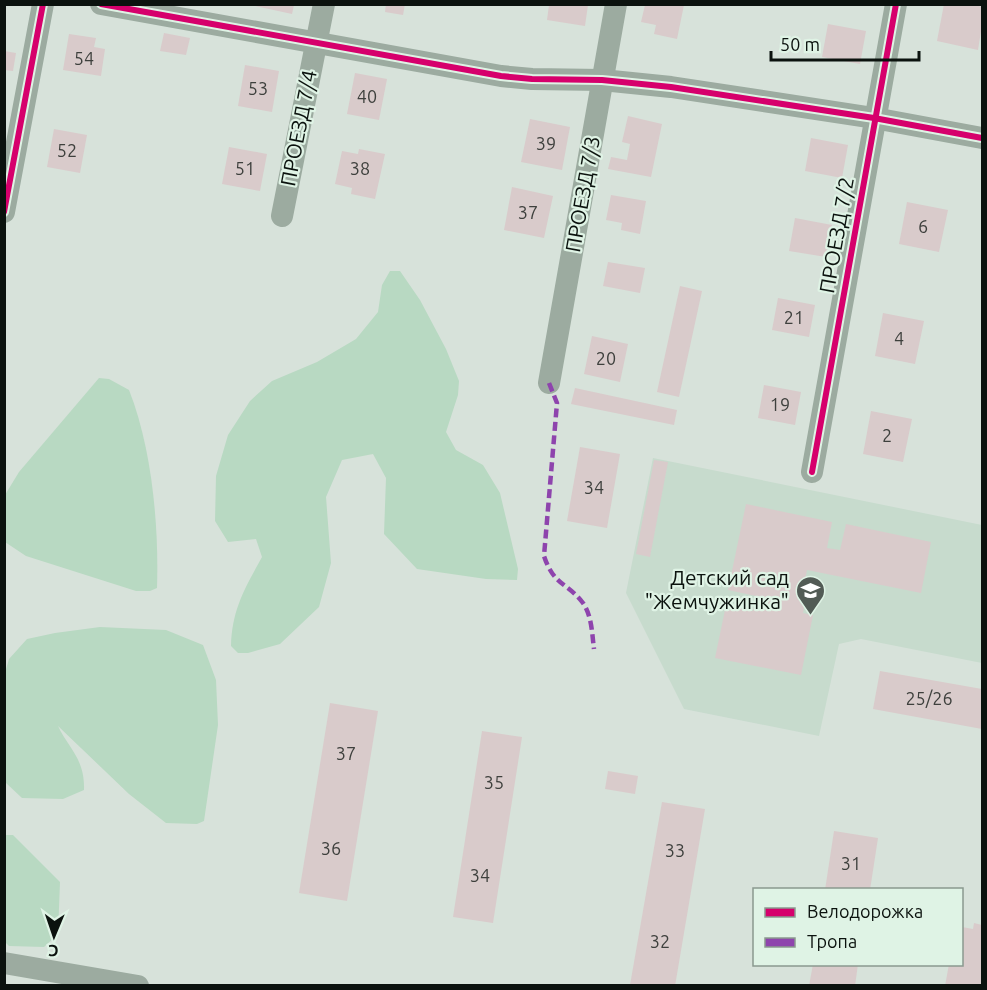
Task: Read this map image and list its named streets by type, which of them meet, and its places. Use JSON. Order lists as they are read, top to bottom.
{
  "streets": {
    "street": ["ПРОЕЗД 7/4", "ПРОЕЗД 7/3", "ПРОЕЗД 7/2"]
  },
  "places": {
    "school or university": ["Детский сад \"Жемчужинка\""]
  },
  "house_numbers": [
    "54",
    "53",
    "40",
    "39",
    "52",
    "51",
    "38",
    "37",
    "6",
    "21",
    "4",
    "20",
    "19",
    "2",
    "34",
    "25/26",
    "37",
    "35",
    "36",
    "33",
    "31",
    "34",
    "32"
  ],
  "legend": ["Велодорожка", "Тропа"],
  "scale_bar": "50 m",
  "north": "bottom"
}
